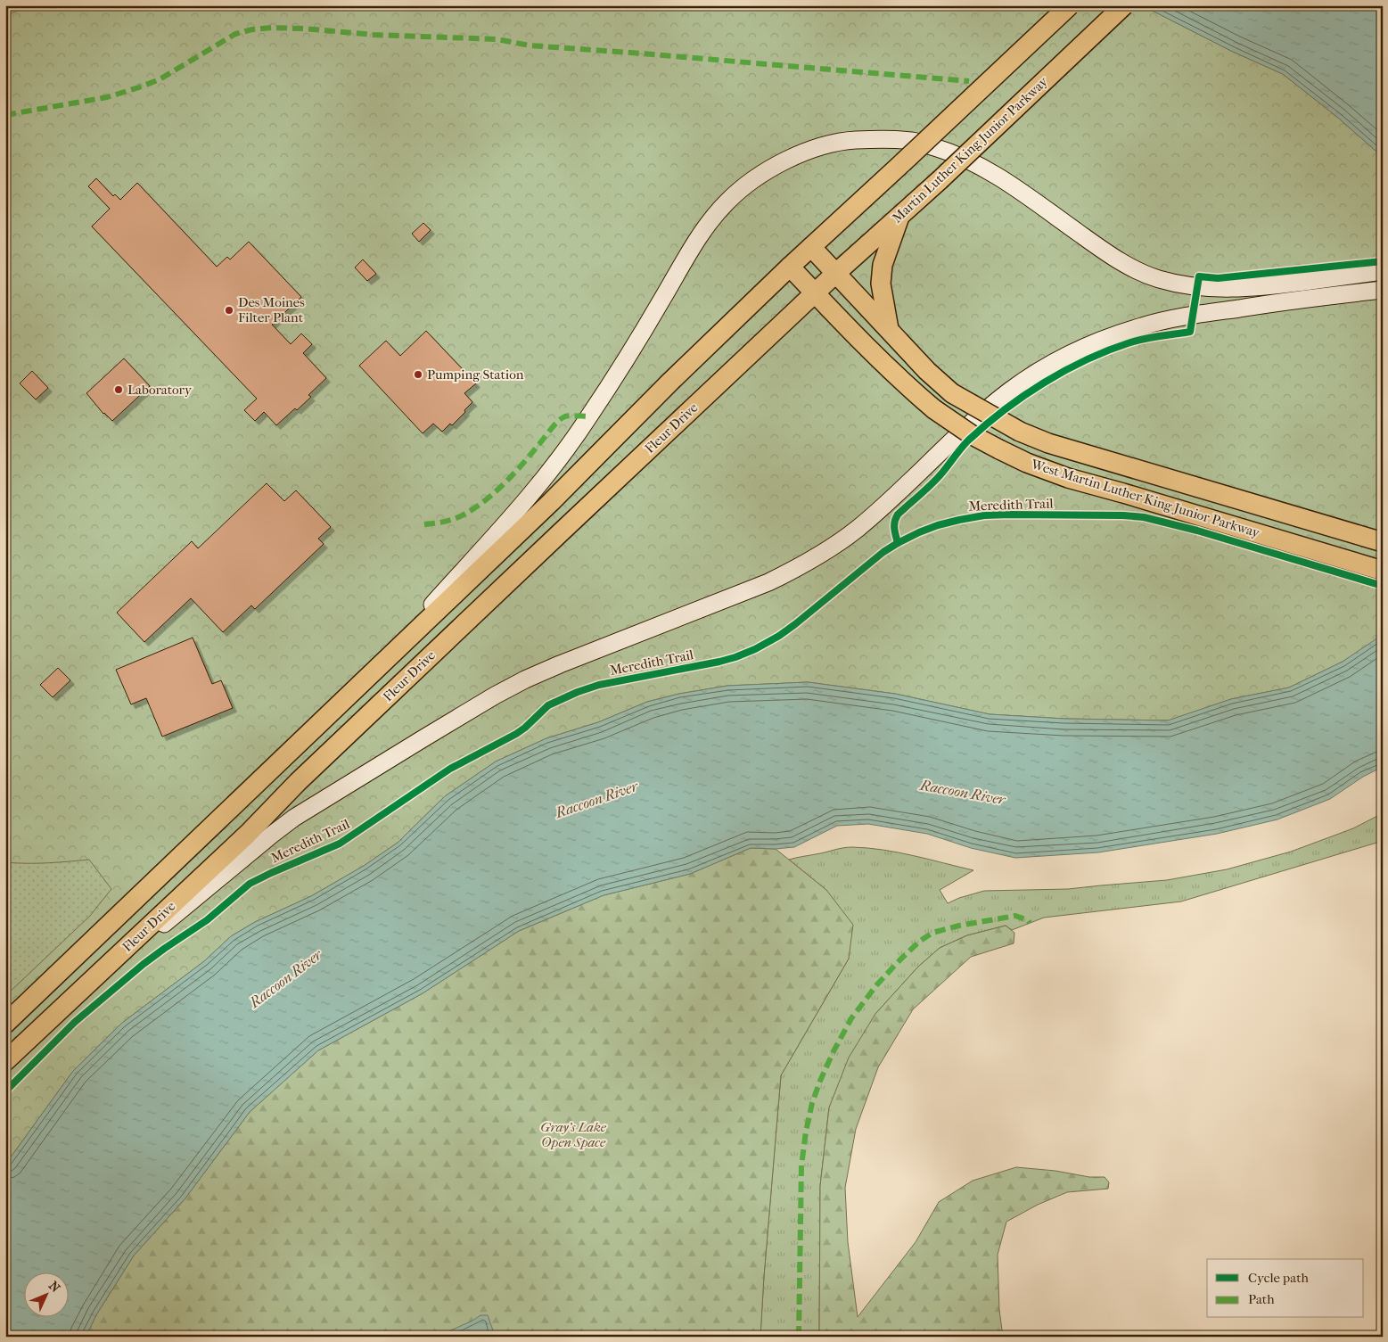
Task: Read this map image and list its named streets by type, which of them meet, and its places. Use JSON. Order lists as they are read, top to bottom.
{
  "streets": {
    "main road": ["Martin Luther King Junior Parkway", "Fleur Drive", "West Martin Luther King Junior Parkway"],
    "cycle path": ["Meredith Trail"]
  },
  "crossings": [
    ["Martin Luther King Junior Parkway", "Fleur Drive"],
    ["Martin Luther King Junior Parkway", "West Martin Luther King Junior Parkway"],
    ["Fleur Drive", "West Martin Luther King Junior Parkway"]
  ],
  "water": ["Raccoon River"],
  "parks": ["Gray's Lake Open Space"],
  "places": ["Des Moines Filter Plant", "Pumping Station", "Laboratory"],
  "legend": ["Cycle path", "Path"],
  "north": "top right"
}
